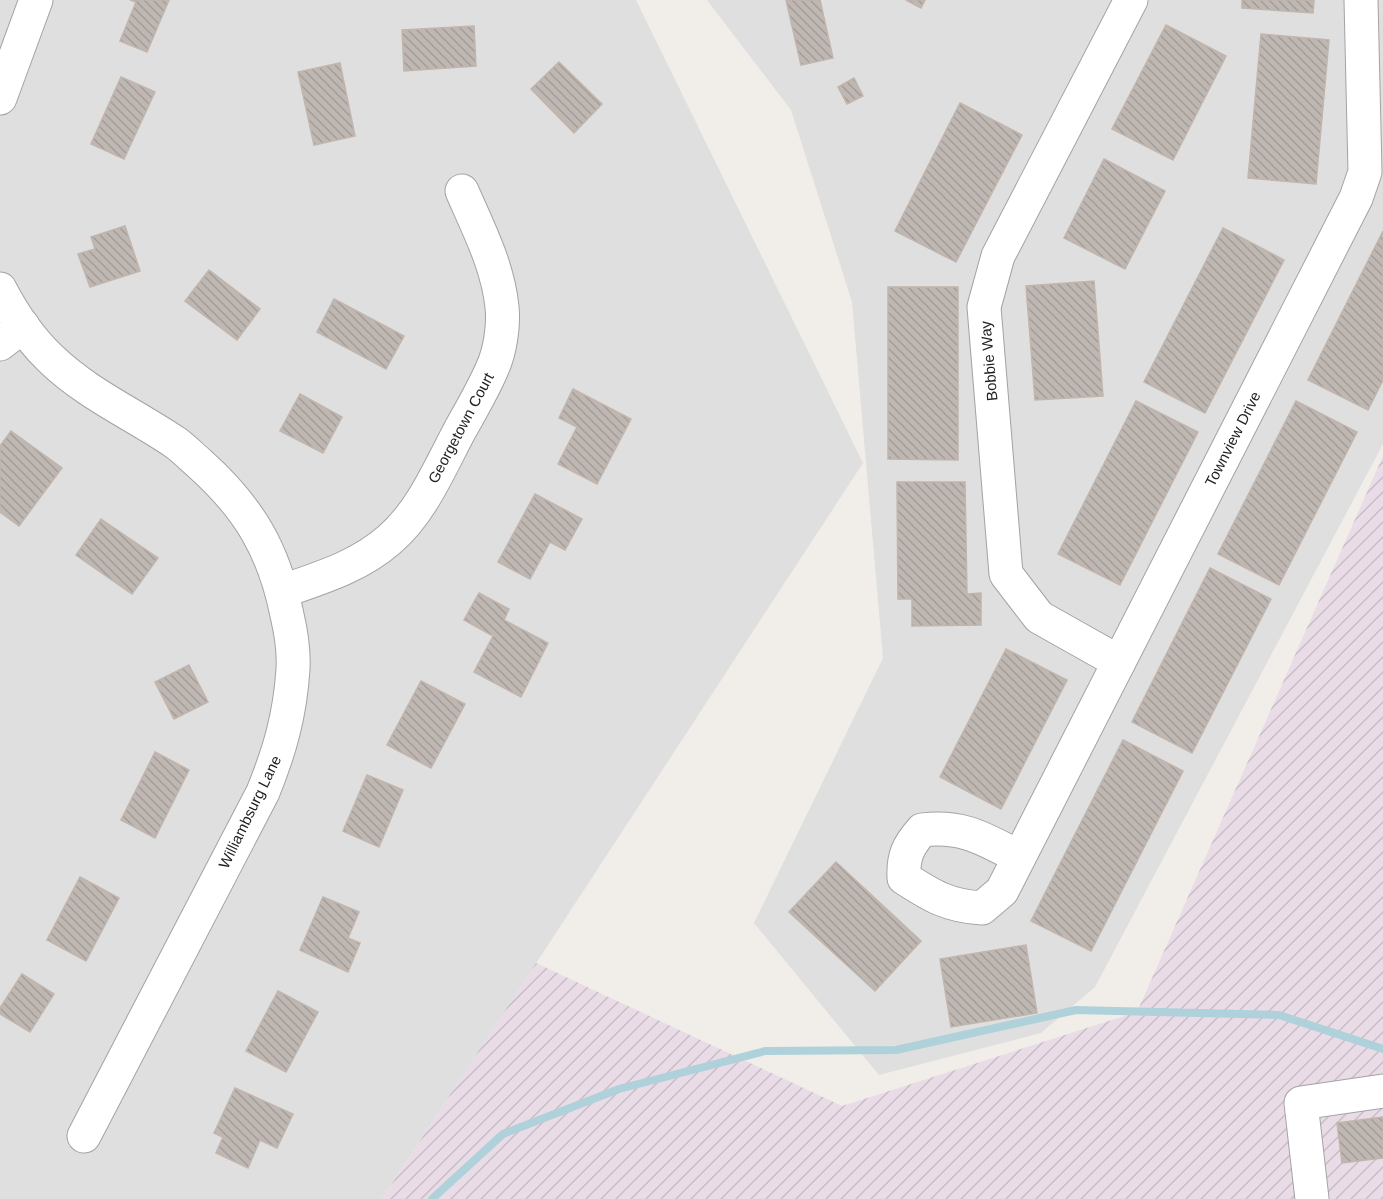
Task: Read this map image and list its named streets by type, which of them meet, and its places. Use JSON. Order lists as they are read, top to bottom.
{
  "streets": {
    "street": [
      "Bobbie Way",
      "Georgetown Court",
      "Townview Drive",
      "Williambsurg Lane"
    ]
  },
  "crossings": [
    ["Bobbie Way", "Townview Drive"],
    ["Georgetown Court", "Williambsurg Lane"]
  ]
}
